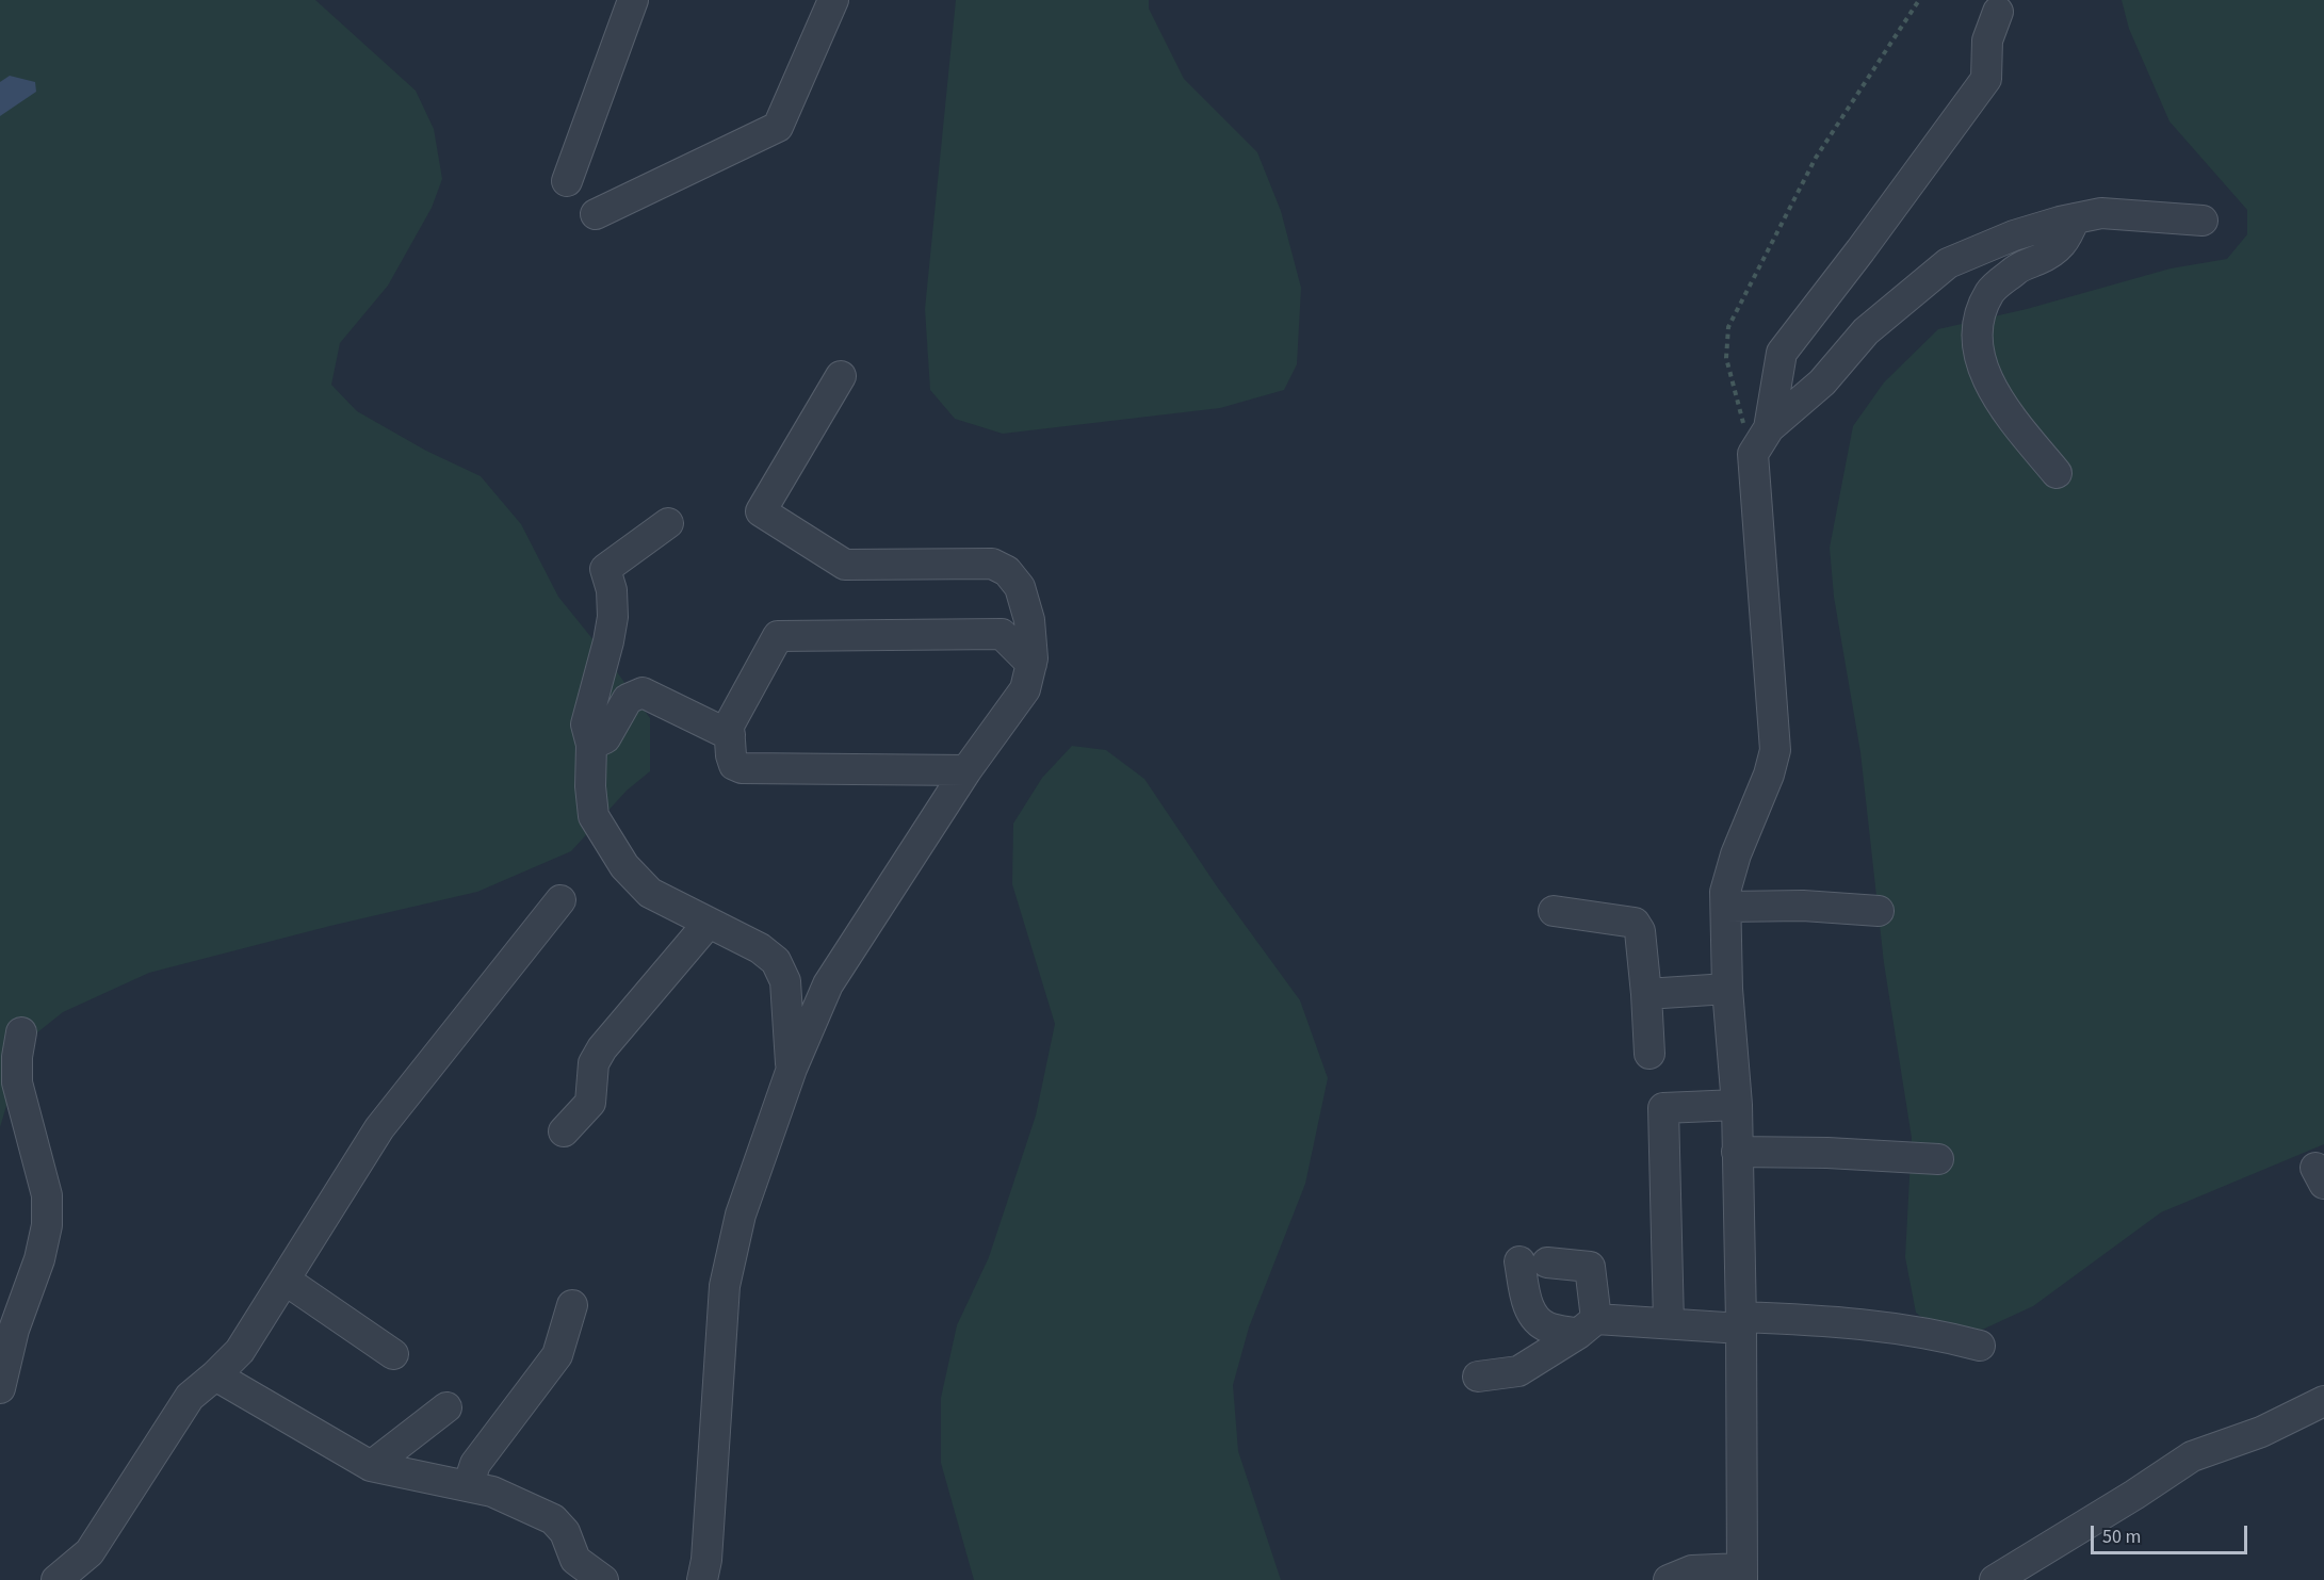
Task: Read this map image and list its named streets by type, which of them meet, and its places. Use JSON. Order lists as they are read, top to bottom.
{
  "scale_bar": "50 m"
}
